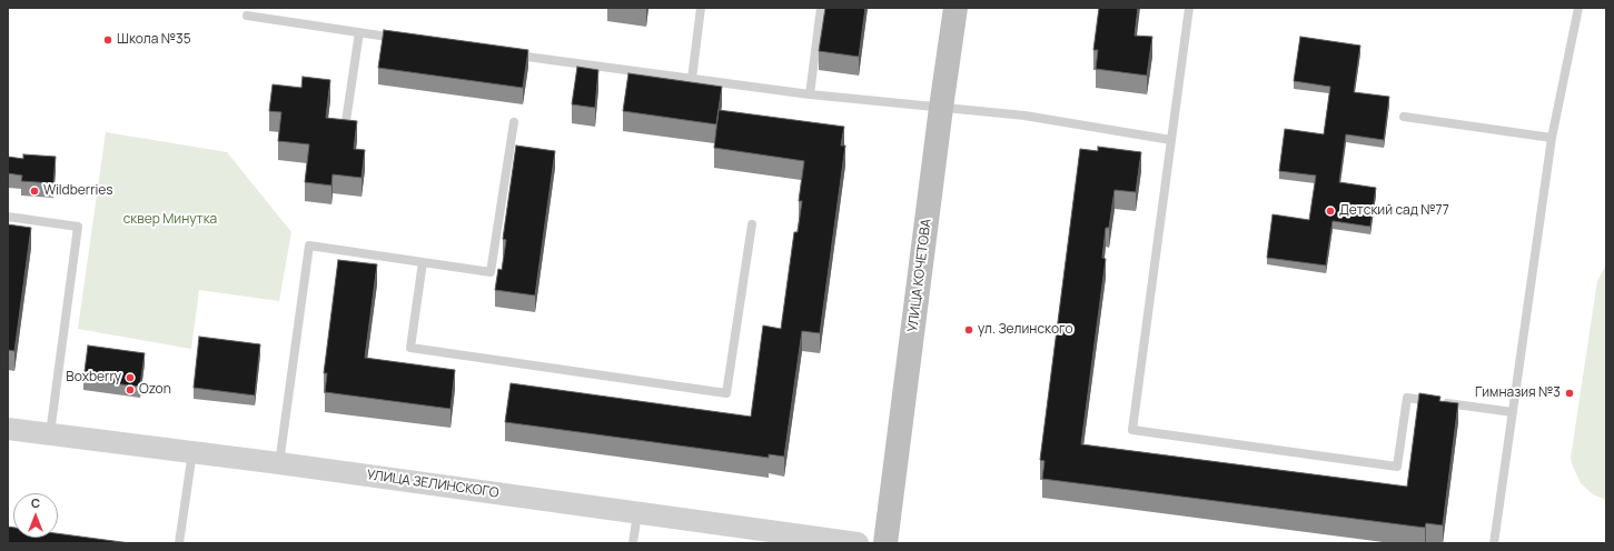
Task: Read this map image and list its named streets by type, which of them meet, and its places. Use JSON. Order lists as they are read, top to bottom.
{
  "streets": {
    "main road": ["УЛИЦА КОЧЕТОВА"],
    "street": ["УЛИЦА ЗЕЛИНСКОГО"]
  },
  "parks": ["сквер Минутка"],
  "places": [
    "Школа №35",
    "Wildberries",
    "Детский сад №77",
    "ул. Зелинского",
    "Boxberry",
    "Ozon",
    "Гимназия №3"
  ],
  "north": "top"
}
